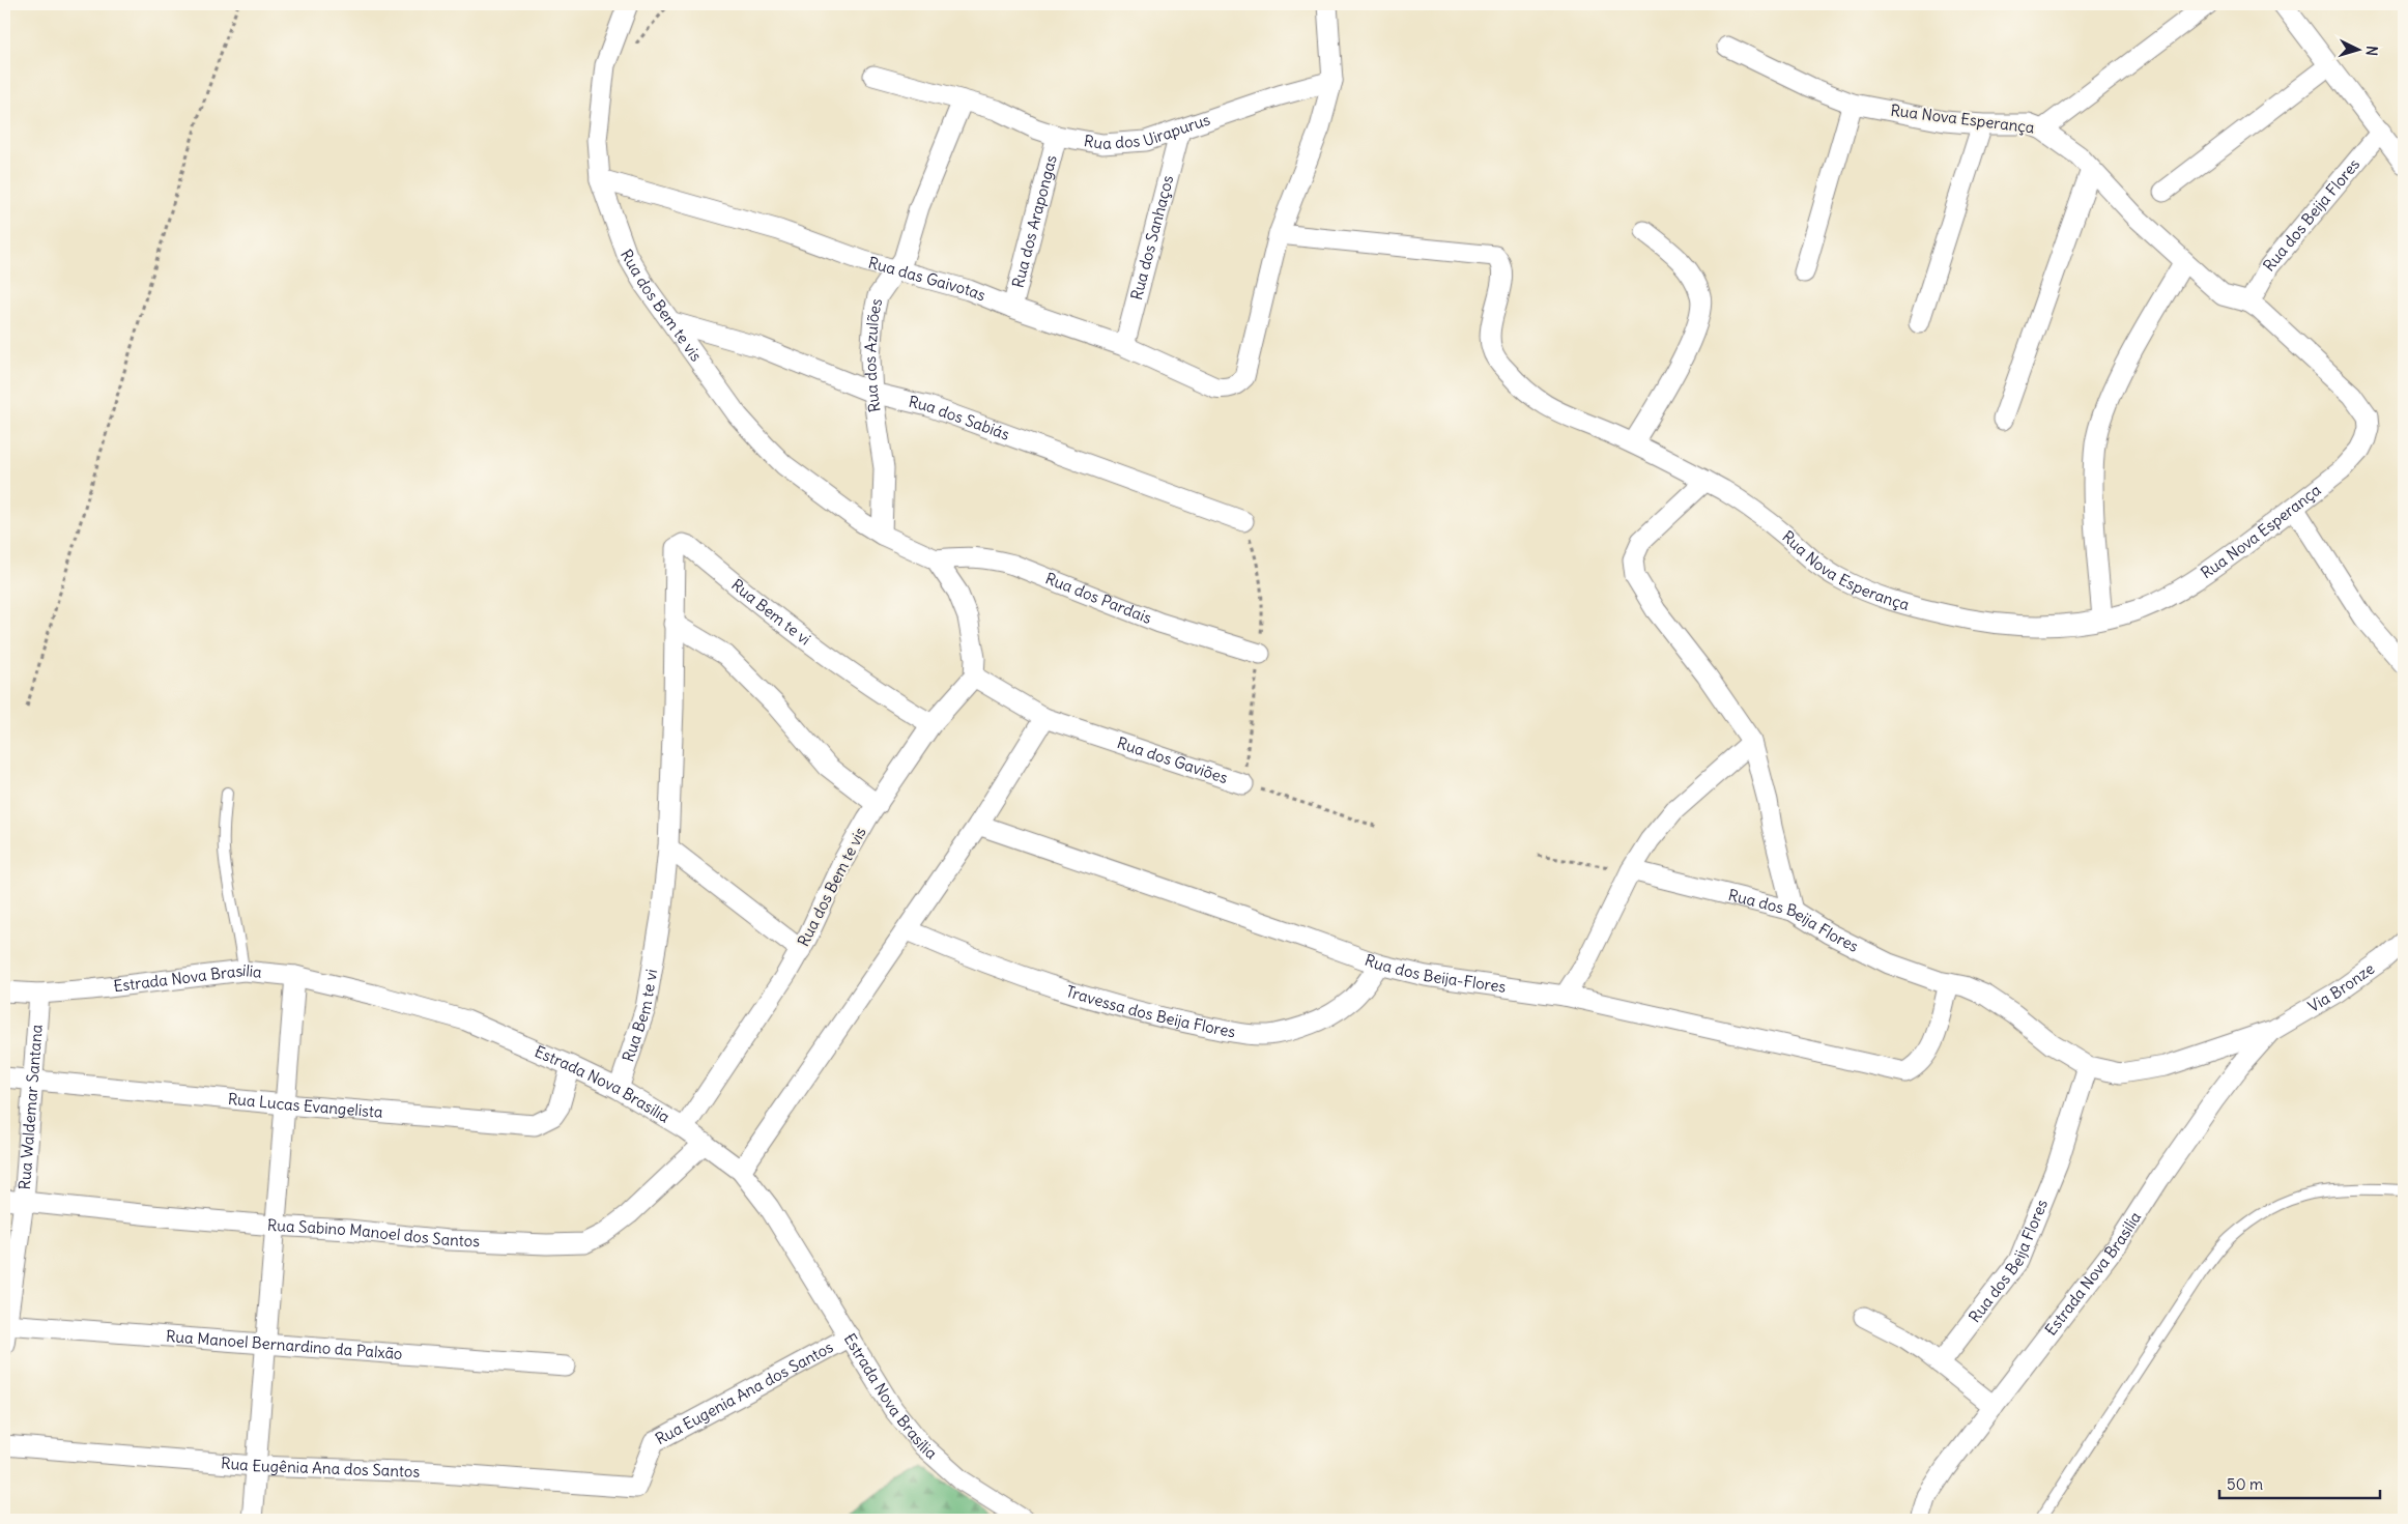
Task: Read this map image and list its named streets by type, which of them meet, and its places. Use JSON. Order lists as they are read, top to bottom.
{
  "streets": {
    "street": [
      "Rua Nova Esperança",
      "Rua dos Uirapurus",
      "Rua dos Beija Flores",
      "Rua dos Arapongas",
      "Rua dos Sanhaços",
      "Rua das Gaivotas",
      "Rua dos Bem te vis",
      "Rua dos Azulões",
      "Rua dos Sabiás",
      "Rua dos Pardais",
      "Rua Bem te vi",
      "Rua dos Gaviões",
      "Rua dos Beija-Flores",
      "Estrada Nova Brasilia",
      "Via Bronze",
      "Travessa dos Beija Flores",
      "Rua Lucas Evangelista",
      "Rua Waldemar Santana",
      "Rua Sabino Manoel dos Santos",
      "Rua Manoel Bernardino da Palxão",
      "Rua Eugenia Ana dos Santos",
      "Rua Eugênia Ana dos Santos"
    ]
  },
  "crossings": [
    ["Rua Nova Esperança", "Rua dos Beija Flores"],
    ["Rua Nova Esperança", "Rua das Gaivotas"],
    ["Rua dos Uirapurus", "Rua dos Arapongas"],
    ["Rua dos Uirapurus", "Rua dos Sanhaços"],
    ["Rua dos Uirapurus", "Rua dos Azulões"],
    ["Rua dos Beija Flores", "Rua dos Beija-Flores"],
    ["Rua dos Beija Flores", "Estrada Nova Brasilia"],
    ["Rua dos Beija Flores", "Via Bronze"],
    ["Rua dos Arapongas", "Rua das Gaivotas"],
    ["Rua dos Sanhaços", "Rua das Gaivotas"],
    ["Rua das Gaivotas", "Rua dos Bem te vis"],
    ["Rua das Gaivotas", "Rua dos Azulões"],
    ["Rua dos Bem te vis", "Rua dos Azulões"],
    ["Rua dos Bem te vis", "Rua dos Sabiás"],
    ["Rua dos Bem te vis", "Rua Bem te vi"],
    ["Rua dos Bem te vis", "Rua dos Gaviões"],
    ["Rua dos Bem te vis", "Estrada Nova Brasilia"],
    ["Rua dos Azulões", "Rua dos Sabiás"],
    ["Rua Bem te vi", "Estrada Nova Brasilia"],
    ["Rua dos Beija-Flores", "Travessa dos Beija Flores"],
    ["Estrada Nova Brasilia", "Via Bronze"],
    ["Estrada Nova Brasilia", "Rua Lucas Evangelista"],
    ["Estrada Nova Brasilia", "Rua Waldemar Santana"],
    ["Estrada Nova Brasilia", "Rua Sabino Manoel dos Santos"],
    ["Estrada Nova Brasilia", "Rua Eugenia Ana dos Santos"],
    ["Rua Lucas Evangelista", "Rua Waldemar Santana"],
    ["Rua Waldemar Santana", "Rua Sabino Manoel dos Santos"],
    ["Rua Waldemar Santana", "Rua Manoel Bernardino da Palxão"],
    ["Rua Eugenia Ana dos Santos", "Rua Eugênia Ana dos Santos"]
  ],
  "scale_bar": "50 m",
  "north": "right"
}
